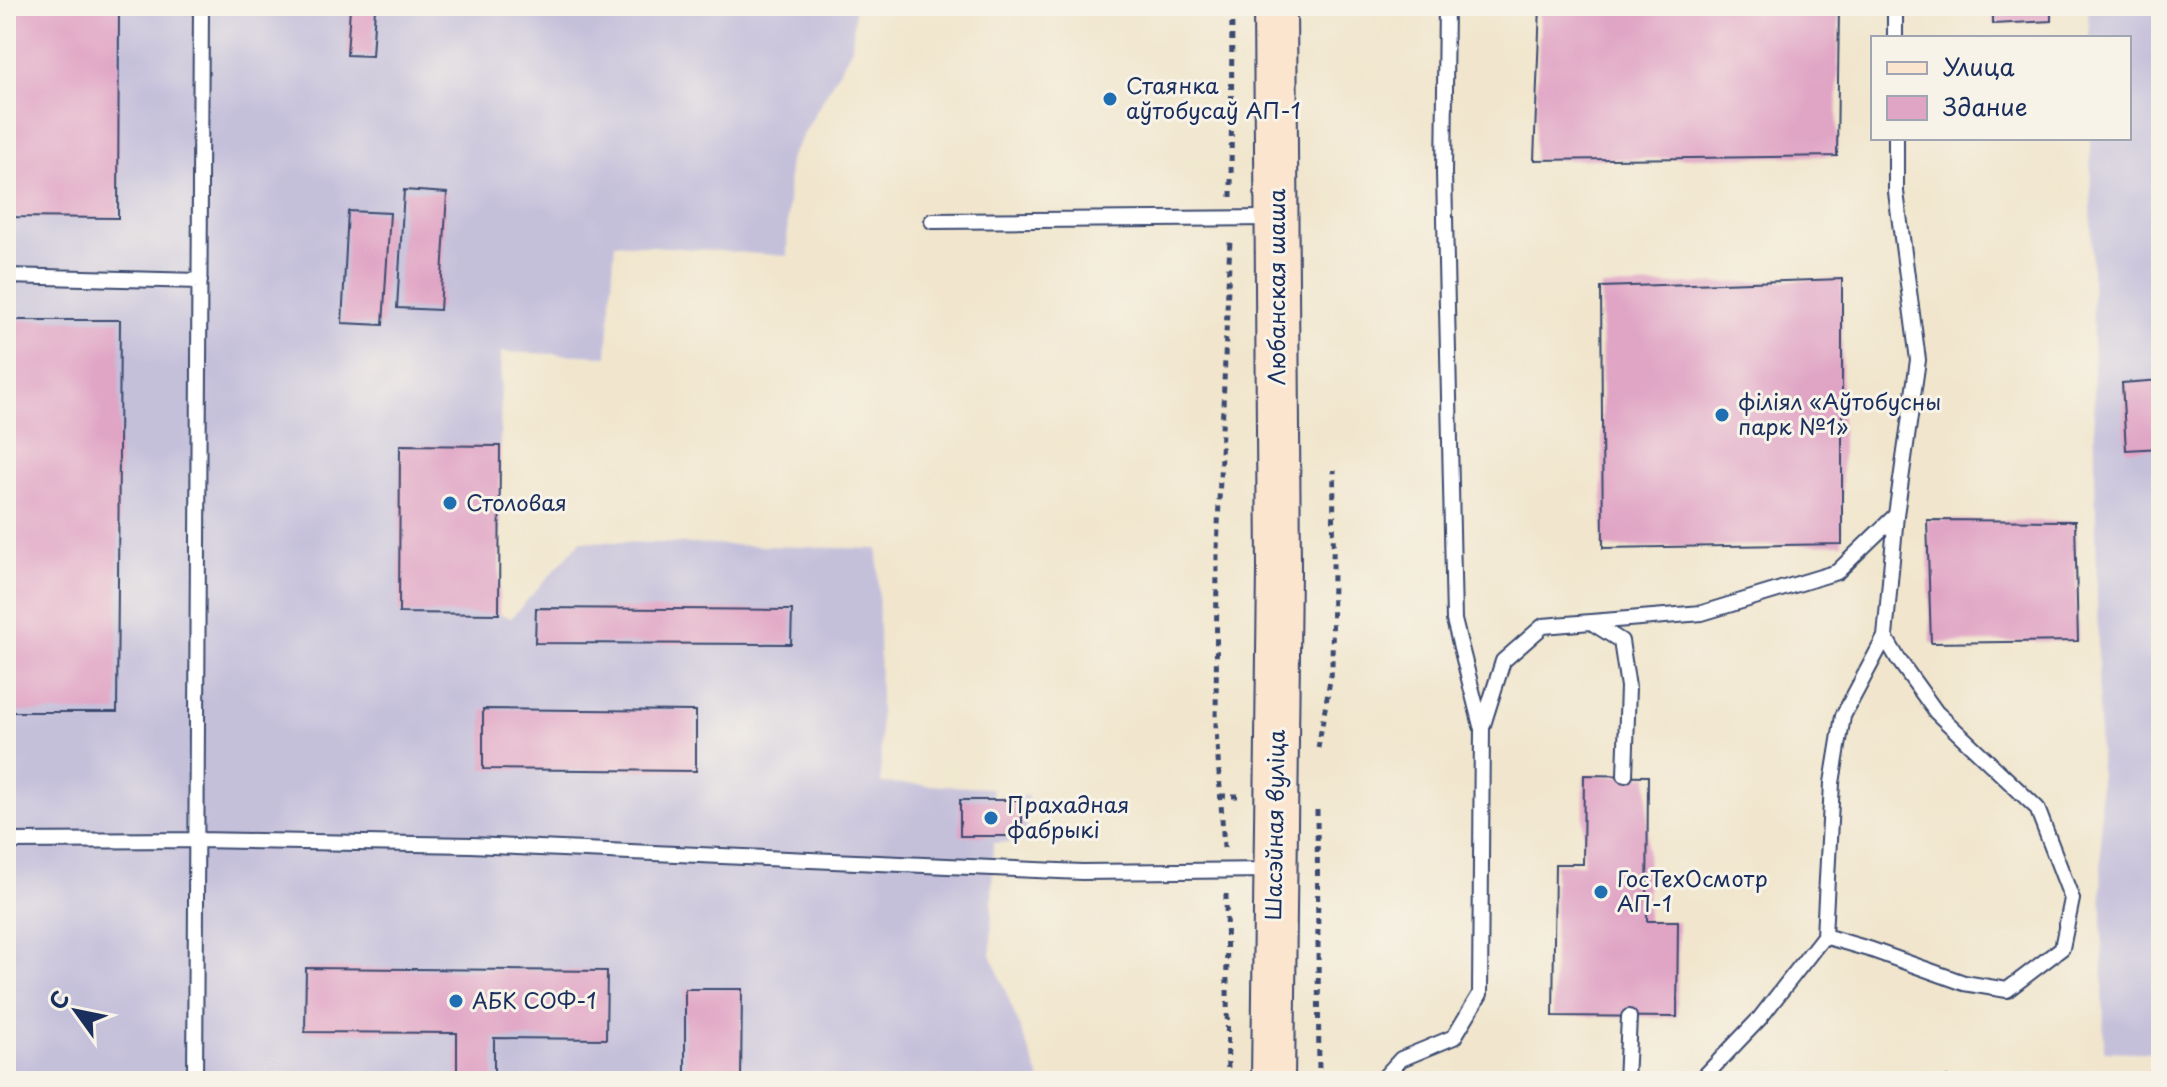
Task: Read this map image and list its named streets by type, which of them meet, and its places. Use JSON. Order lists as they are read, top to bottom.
{
  "streets": {
    "main road": ["Любанская шаша", "Шасэйная вуліца"]
  },
  "crossings": [
    ["Любанская шаша", "Шасэйная вуліца"]
  ],
  "places": [
    "Стаянка аўтобусаў АП-1",
    "філіял «Аўтобусны парк №1»",
    "Столовая",
    "Прахадная фабрыкі",
    "ГосТехОсмотр АП-1",
    "АБК СОФ-1"
  ],
  "legend": ["Улица", "Здание"],
  "north": "top left"
}
